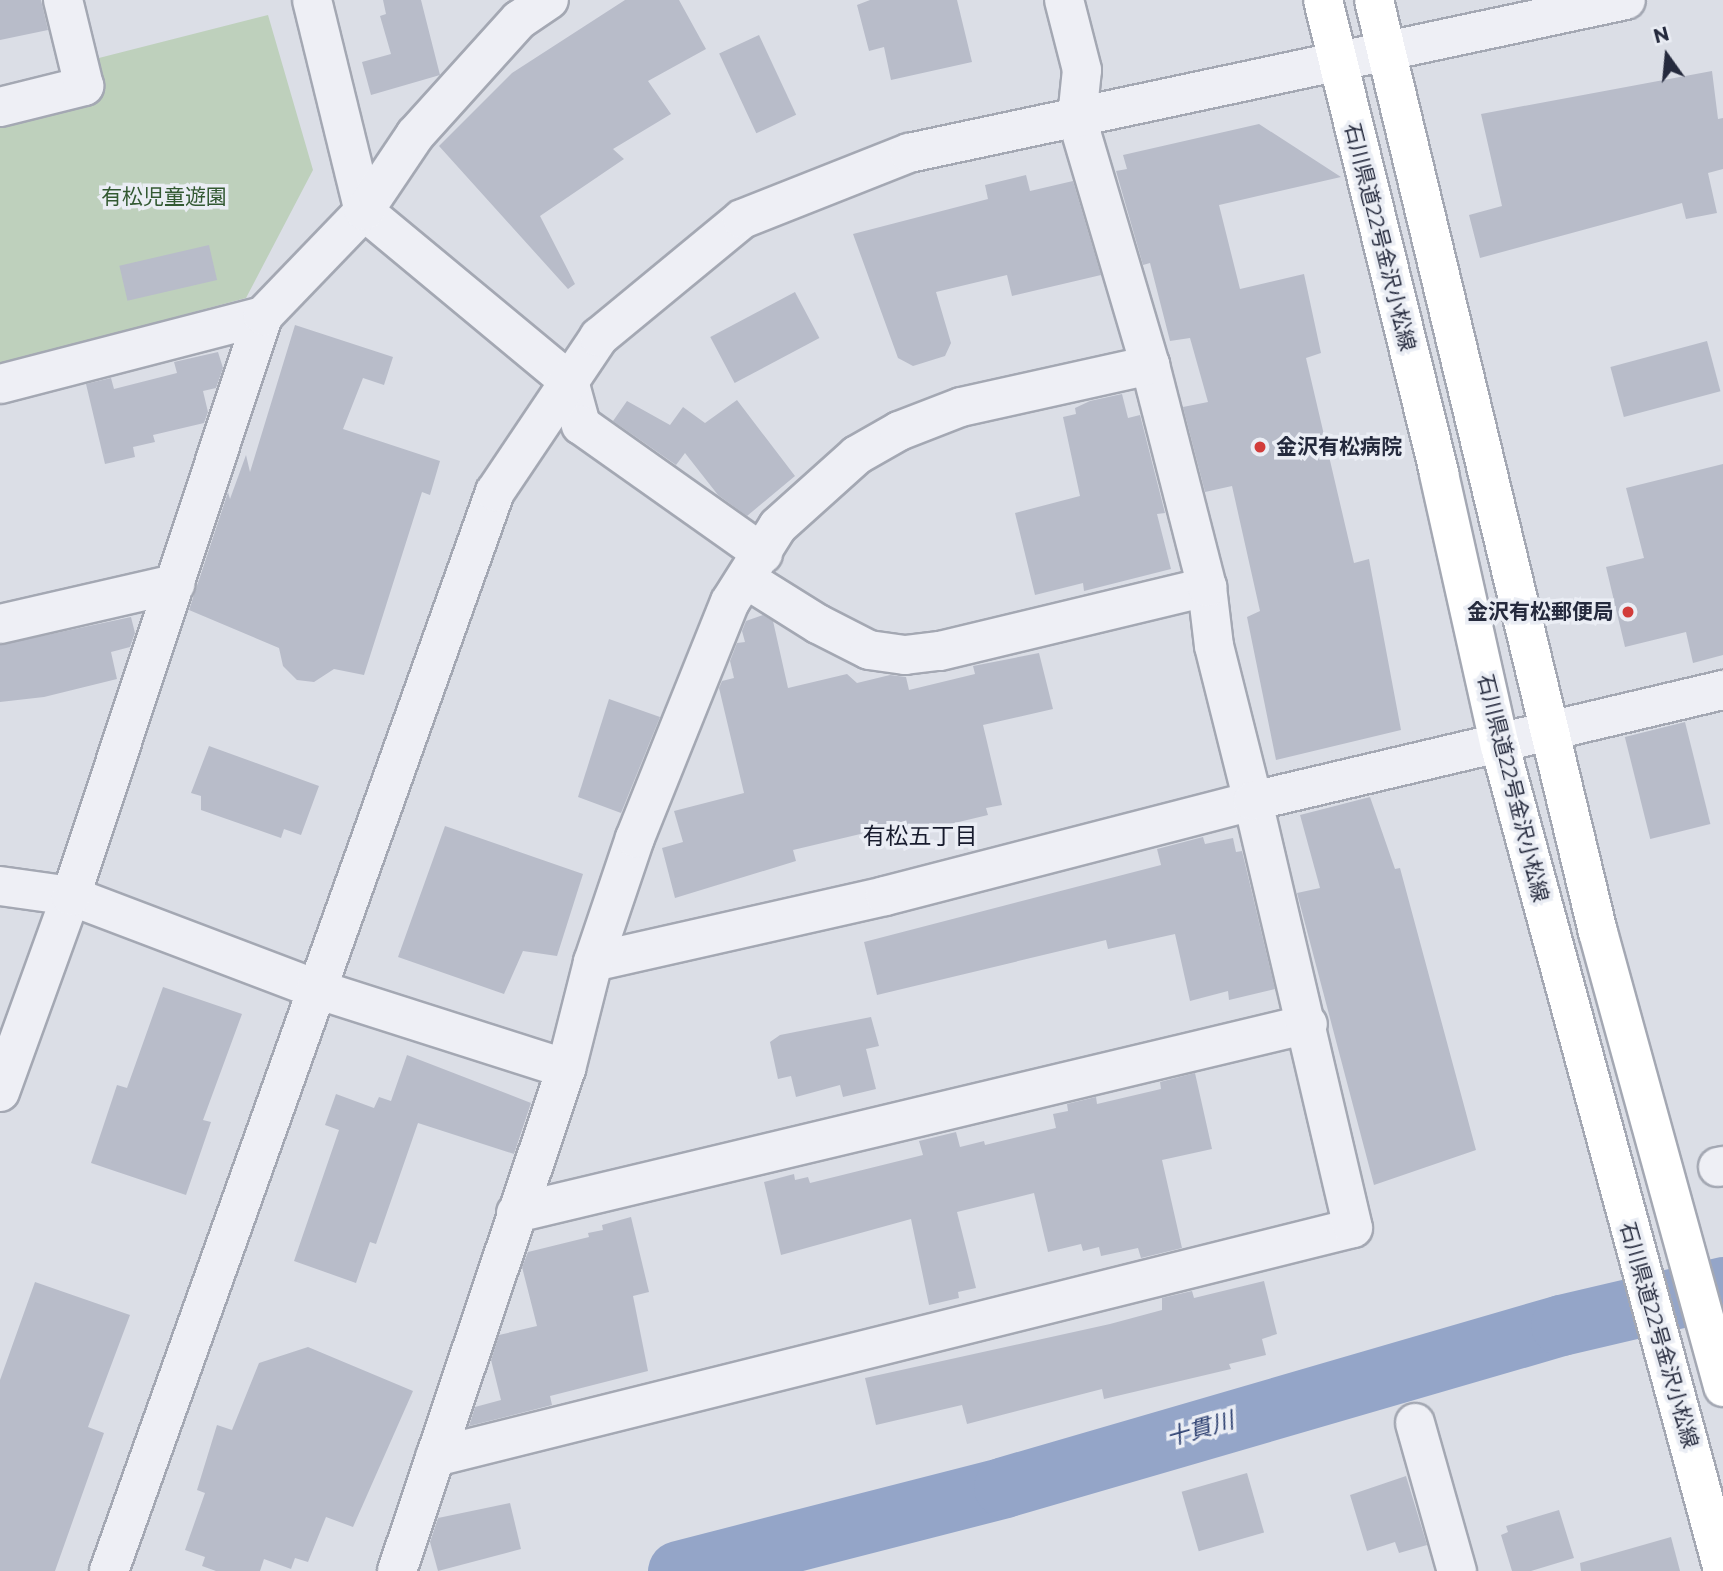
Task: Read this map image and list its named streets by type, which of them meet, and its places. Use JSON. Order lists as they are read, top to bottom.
{
  "streets": {
    "main road": ["石川県道22号金沢小松線"]
  },
  "districts": ["有松五丁目"],
  "water": ["十貫川"],
  "parks": ["有松児童遊園"],
  "places": ["金沢有松病院", "金沢有松郵便局"],
  "north": "top"
}
